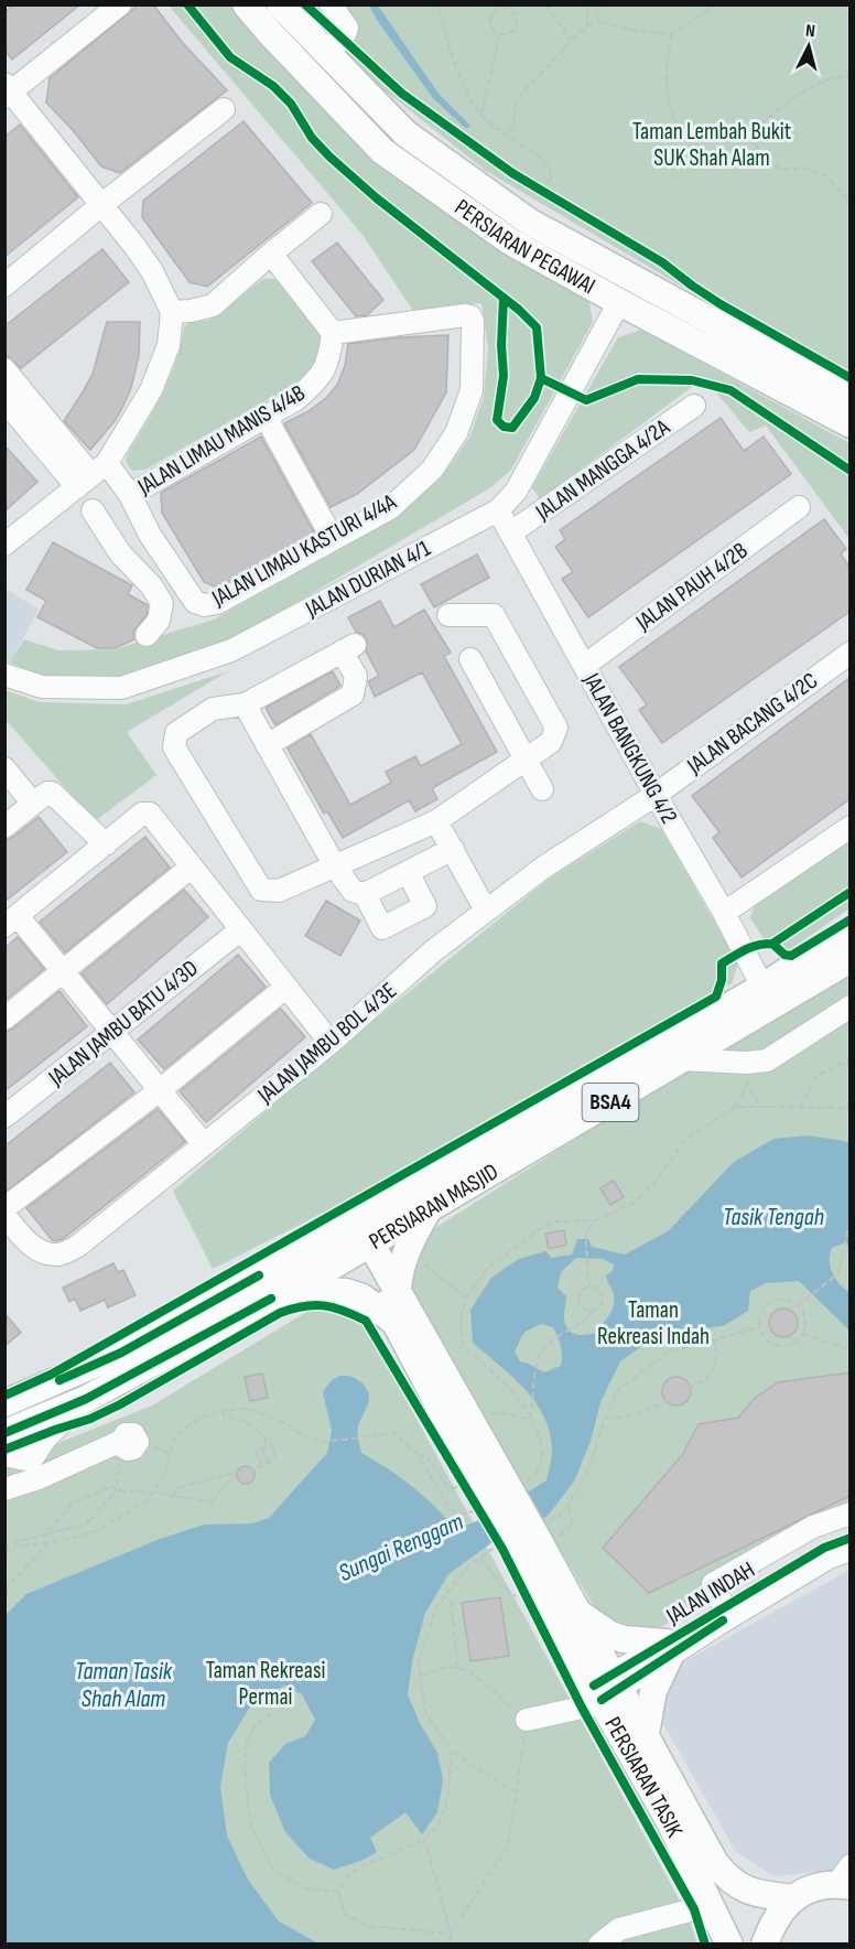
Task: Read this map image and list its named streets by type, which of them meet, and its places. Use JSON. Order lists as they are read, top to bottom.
{
  "streets": {
    "main road": [
      "PERSIARAN PEGAWAI",
      "BSA4",
      "PERSIARAN MASJID",
      "PERSIARAN TASIK"
    ],
    "street": [
      "JALAN LIMAU MANIS 4/4B",
      "JALAN MANGGA 4/2A",
      "JALAN LIMAU KASTURI 4/4A",
      "JALAN DURIAN 4/1",
      "JALAN PAUH 4/2B",
      "JALAN BACANG 4/2C",
      "JALAN BANGKUNG 4/2",
      "JALAN JAMBU BATU 4/3D",
      "JALAN JAMBU BOL 4/3E",
      "JALAN INDAH"
    ]
  },
  "crossings": [
    ["PERSIARAN PEGAWAI", "JALAN DURIAN 4/1"],
    ["JALAN LIMAU MANIS 4/4B", "JALAN LIMAU KASTURI 4/4A"],
    ["JALAN MANGGA 4/2A", "JALAN BANGKUNG 4/2"],
    ["JALAN DURIAN 4/1", "JALAN BANGKUNG 4/2"],
    ["JALAN PAUH 4/2B", "JALAN BANGKUNG 4/2"],
    ["JALAN BACANG 4/2C", "JALAN BANGKUNG 4/2"],
    ["JALAN BACANG 4/2C", "JALAN JAMBU BOL 4/3E"],
    ["JALAN BANGKUNG 4/2", "JALAN JAMBU BOL 4/3E"],
    ["JALAN BANGKUNG 4/2", "PERSIARAN MASJID"],
    ["PERSIARAN MASJID", "PERSIARAN TASIK"],
    ["JALAN INDAH", "PERSIARAN TASIK"]
  ],
  "water": ["Tasik Tengah", "Sungai Renggam", "Taman Tasik Shah Alam"],
  "parks": ["Taman Lembah Bukit SUK Shah Alam", "Taman Rekreasi Indah", "Taman Rekreasi Permai"],
  "north": "top"
}
